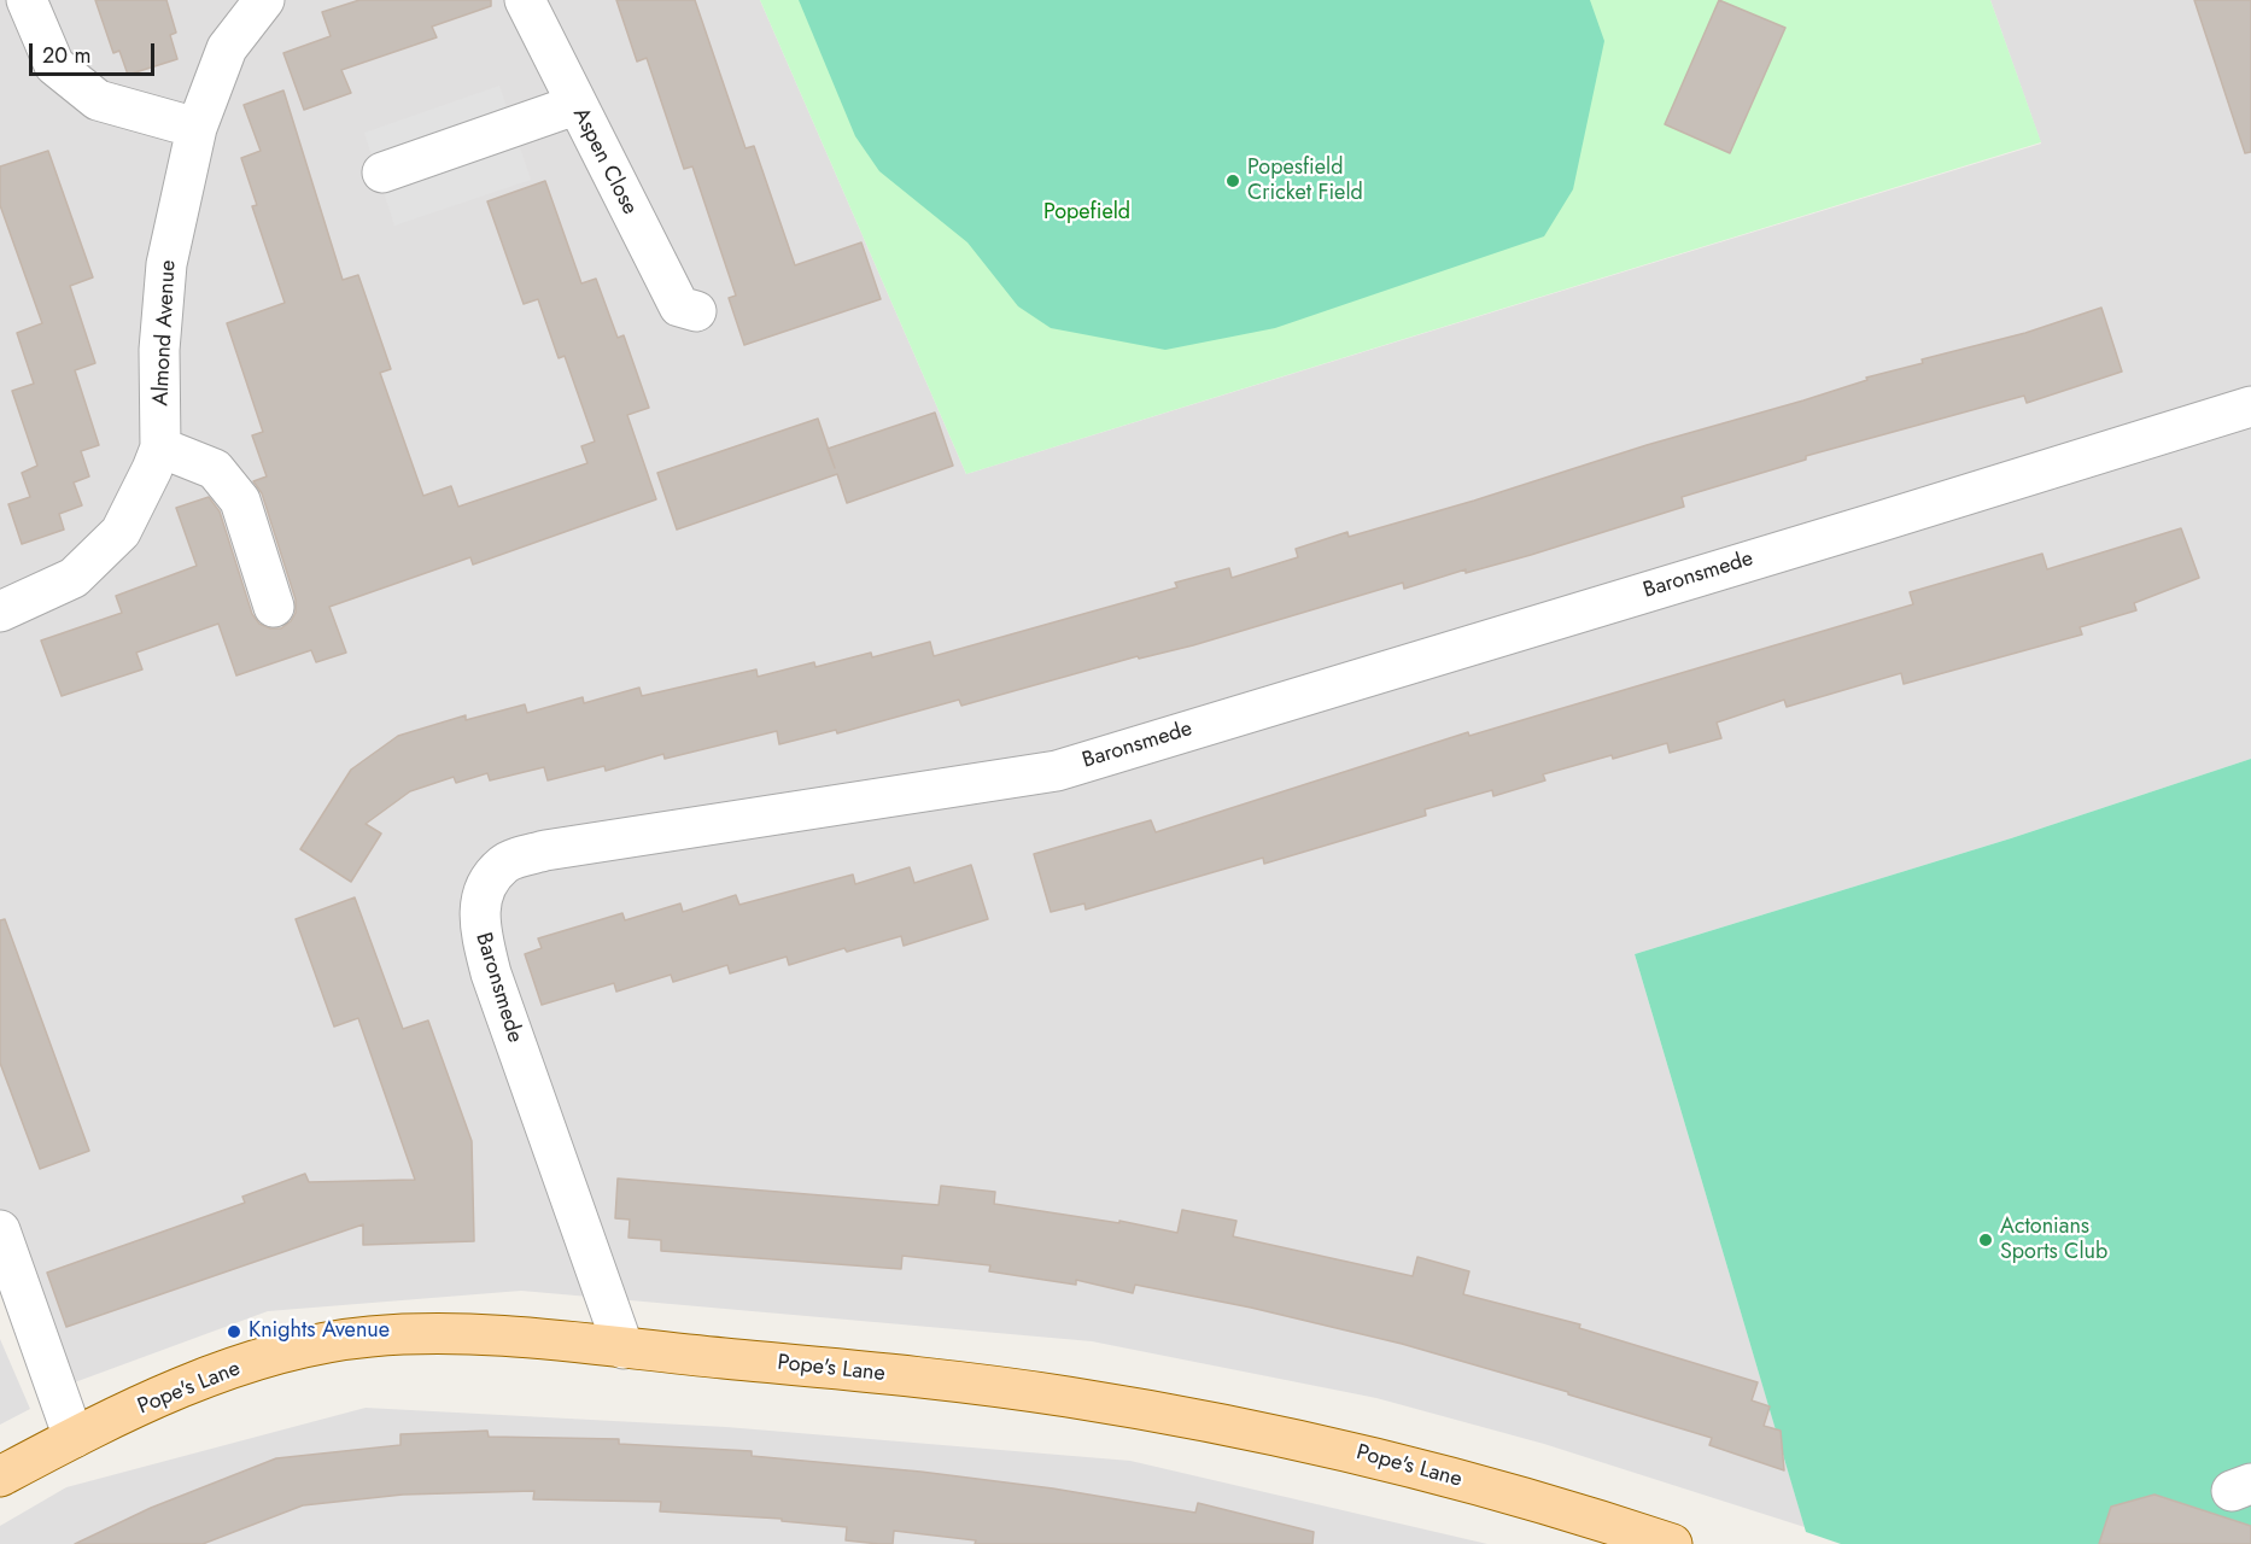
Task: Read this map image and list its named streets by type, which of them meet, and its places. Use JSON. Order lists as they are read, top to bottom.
{
  "streets": {
    "main road": ["Pope's Lane"],
    "street": ["Aspen Close", "Almond Avenue", "Baronsmede"]
  },
  "crossings": [
    ["Baronsmede", "Pope's Lane"]
  ],
  "parks": ["Popefield"],
  "places": ["Popesfield Cricket Field", "Actonians Sports Club", "Knights Avenue"],
  "scale_bar": "20 m"
}
